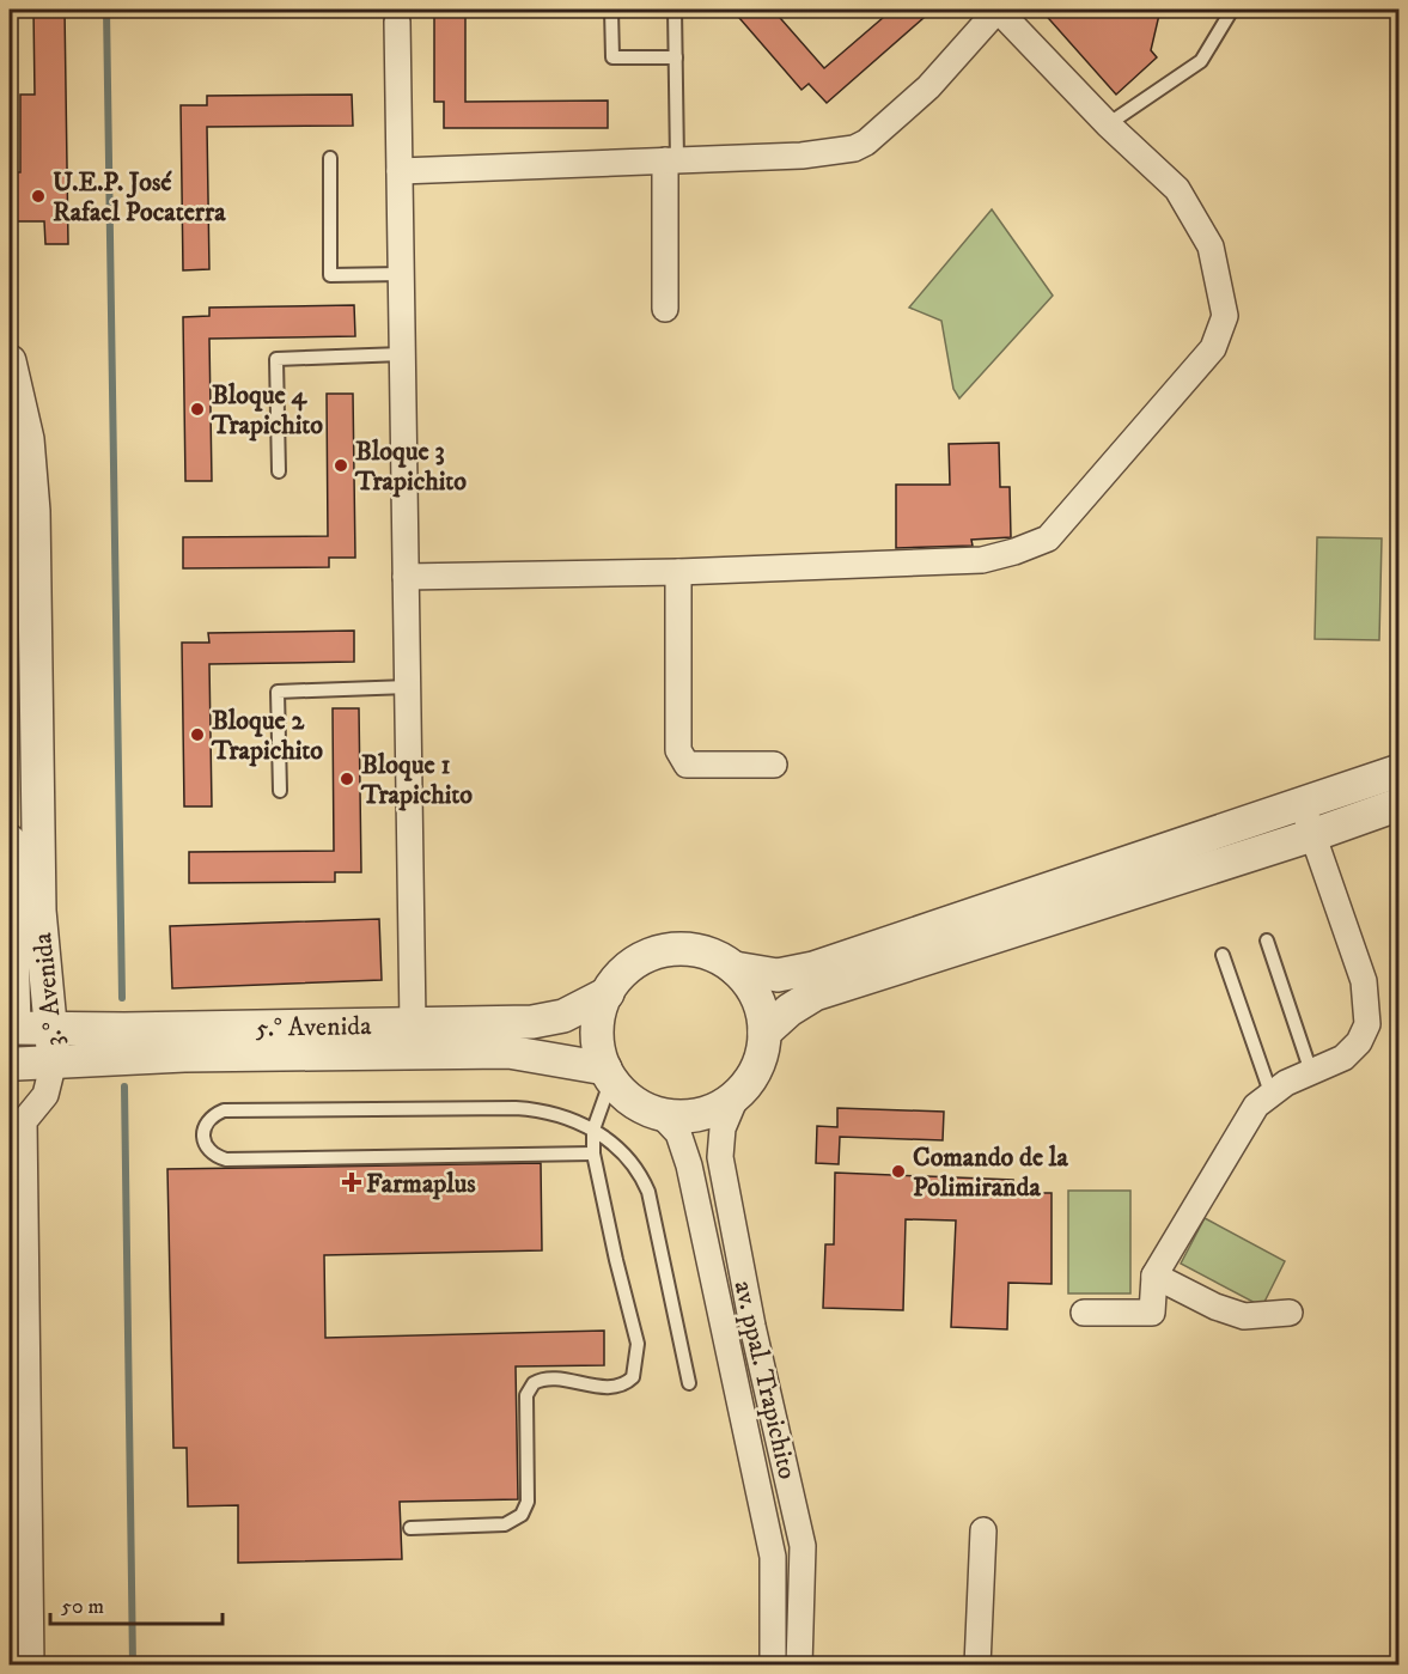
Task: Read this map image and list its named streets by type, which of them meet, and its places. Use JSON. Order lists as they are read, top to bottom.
{
  "streets": {
    "street": ["3.° Avenida", "5.° Avenida", "av. ppal. Trapichito"]
  },
  "crossings": [
    ["3.° Avenida", "5.° Avenida"],
    ["5.° Avenida", "av. ppal. Trapichito"]
  ],
  "places": {
    "other": [
      "U.E.P. José Rafael Pocaterra",
      "Bloque 4 Trapichito",
      "Bloque 3 Trapichito",
      "Bloque 2 Trapichito",
      "Bloque 1 Trapichito",
      "Comando de la Polimiranda"
    ],
    "health": ["Farmaplus"]
  },
  "scale_bar": "50 m"
}
